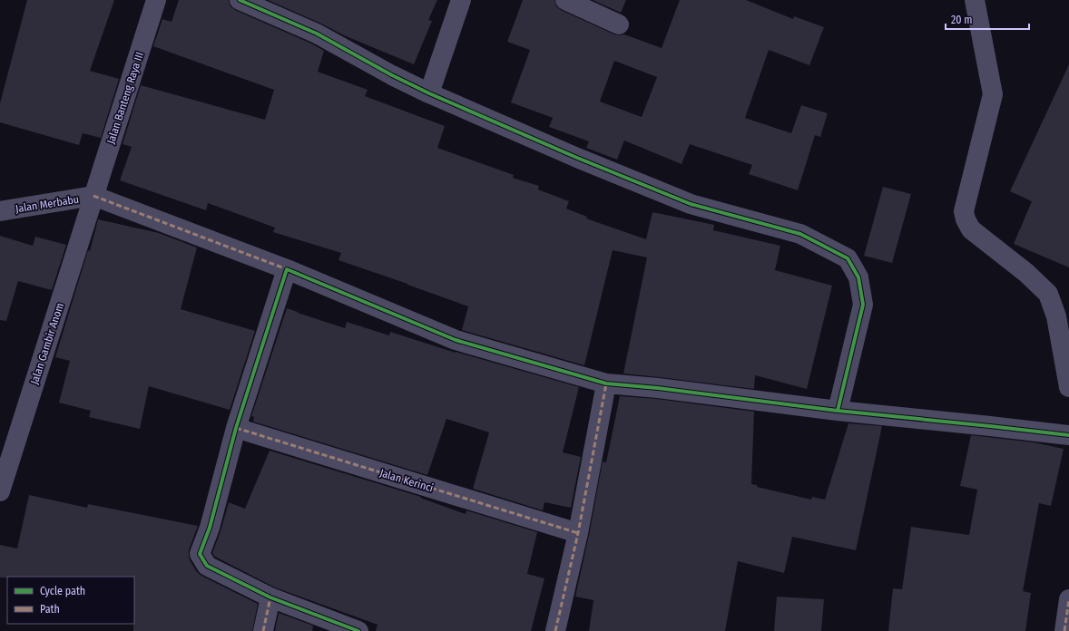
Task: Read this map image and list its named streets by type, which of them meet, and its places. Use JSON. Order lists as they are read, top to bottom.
{
  "streets": {
    "street": [
      "Jalan Banteng Raya III",
      "Jalan Merbabu",
      "Jalan Gambir Anom",
      "Jalan Kerinci"
    ]
  },
  "crossings": [
    ["Jalan Banteng Raya III", "Jalan Merbabu"],
    ["Jalan Banteng Raya III", "Jalan Gambir Anom"],
    ["Jalan Merbabu", "Jalan Gambir Anom"]
  ],
  "legend": ["Cycle path", "Path"],
  "scale_bar": "20 m"
}
